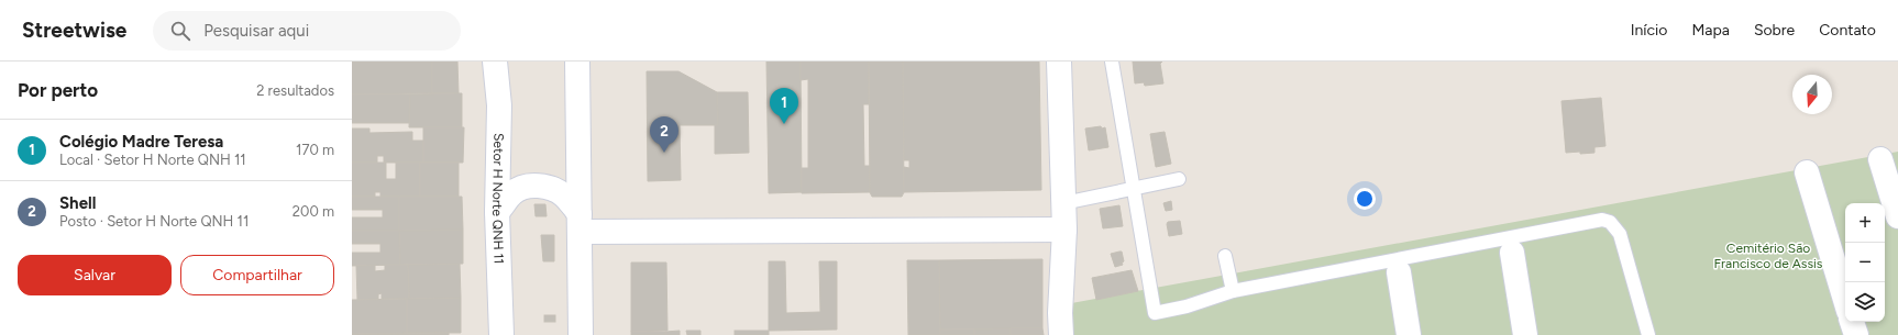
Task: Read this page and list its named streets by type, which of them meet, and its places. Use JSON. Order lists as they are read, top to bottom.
{
  "streets": {
    "street": ["Setor H Norte QNH 11"]
  },
  "parks": ["Cemitério São Francisco de Assis"],
  "north": "bottom",
  "page": {
    "header": "Streetwise",
    "search": "Pesquisar aqui",
    "nav": [
      "Início",
      "Mapa",
      "Sobre",
      "Contato"
    ],
    "heading": ["Por perto", "2 resultados"],
    "pins": ["1", "2"],
    "list": [
      {
        "mark": "1",
        "name": "Colégio Madre Teresa",
        "note": "Local · Setor H Norte QNH 11",
        "value": "170 m"
      },
      {
        "mark": "2",
        "name": "Shell",
        "note": "Posto · Setor H Norte QNH 11",
        "value": "200 m"
      }
    ],
    "map_buttons": ["+", "−"],
    "buttons": ["Salvar", "Compartilhar"]
  }
}
